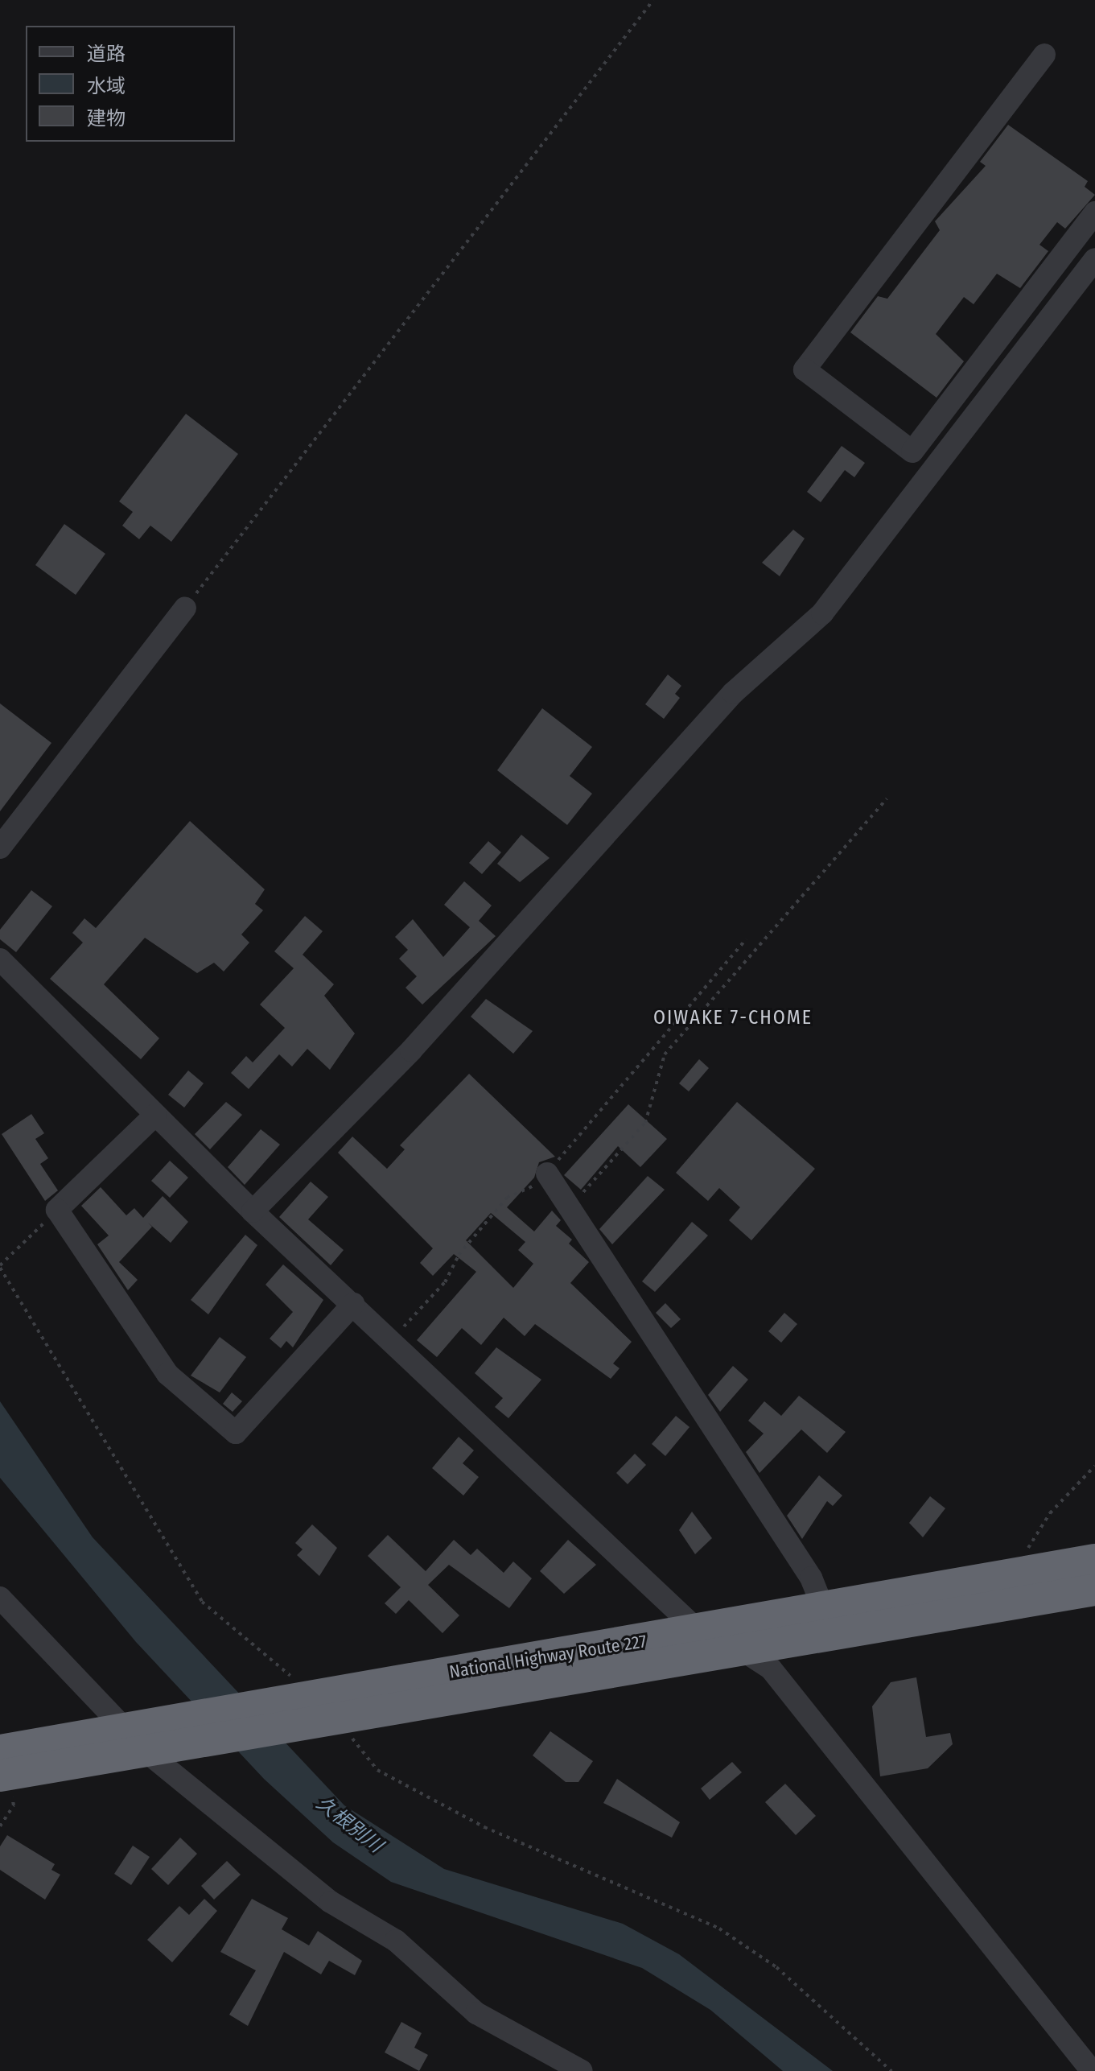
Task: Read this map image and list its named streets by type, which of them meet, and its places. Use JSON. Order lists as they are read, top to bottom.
{
  "streets": {
    "highway": ["National Highway Route 227"]
  },
  "districts": ["OIWAKE 7-CHOME"],
  "water": ["久根別川"],
  "legend": ["道路", "水域", "建物"]
}
